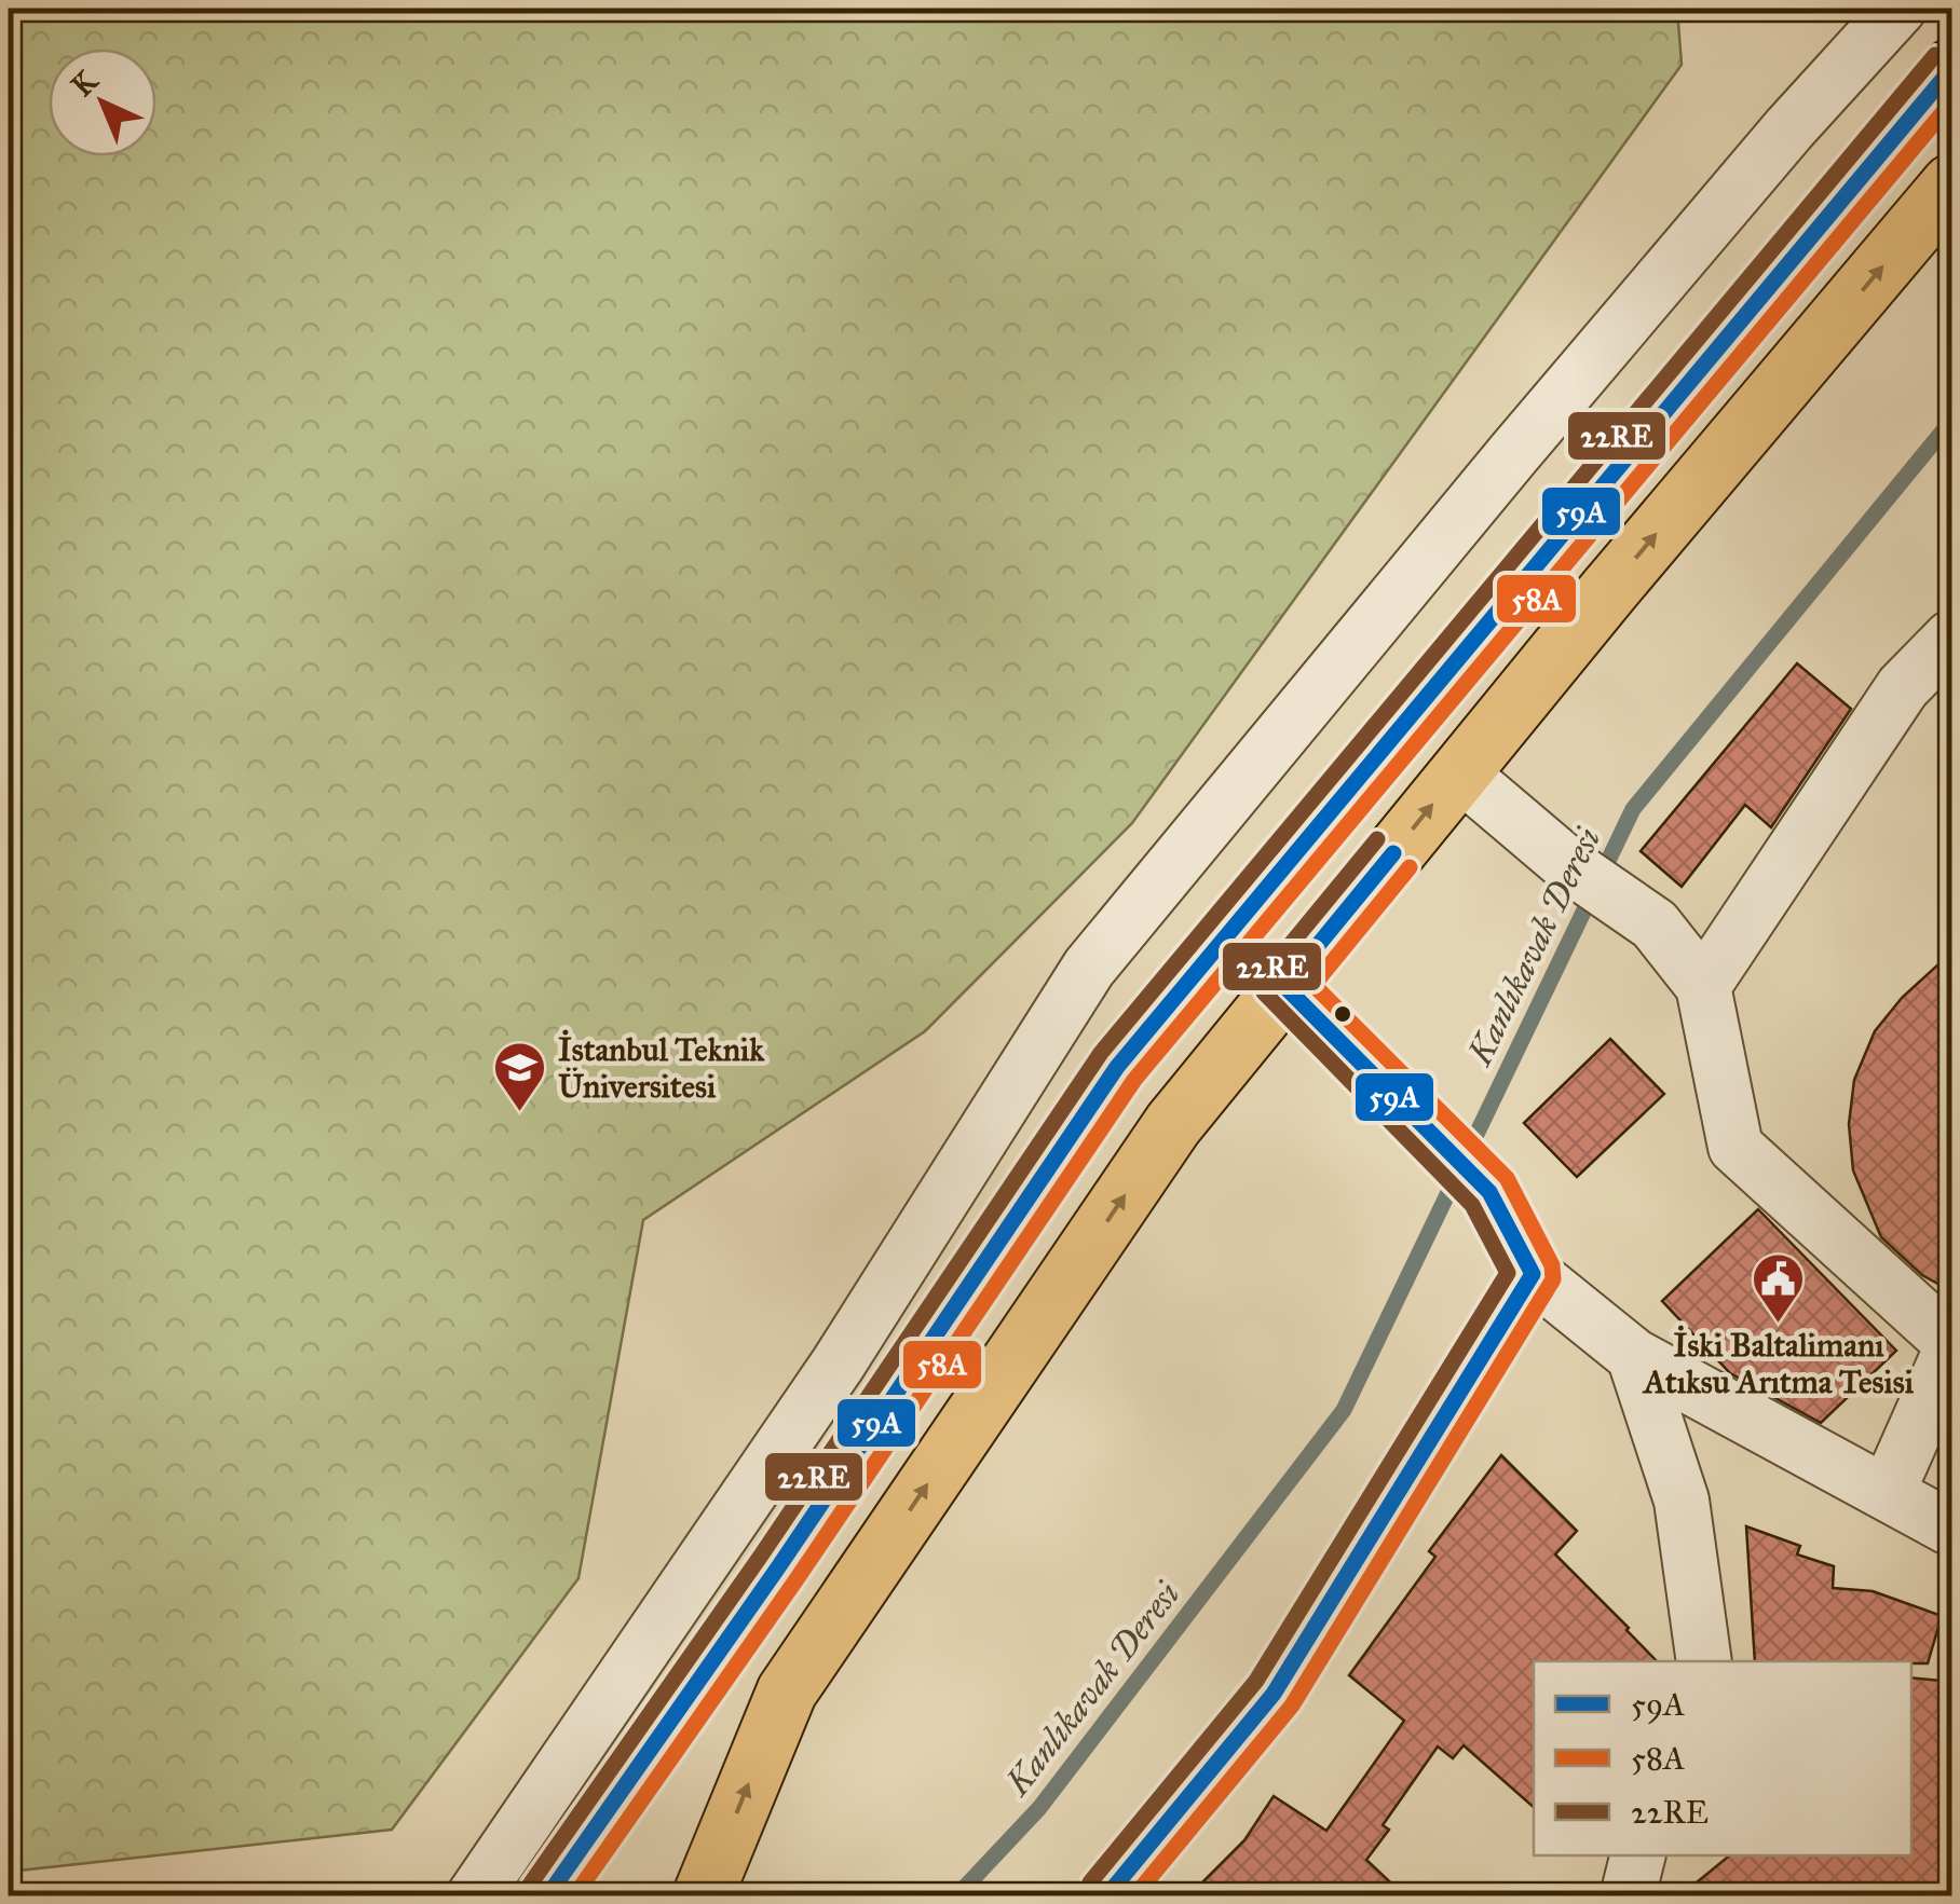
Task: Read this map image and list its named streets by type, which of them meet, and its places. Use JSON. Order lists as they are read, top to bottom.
{
  "water": ["Kanlıkavak Deresi"],
  "places": {
    "school or university": ["İstanbul Teknik Üniversitesi"],
    "public building": ["İski Baltalimanı Atıksu Arıtma Tesisi"]
  },
  "lines": ["transit line 22RE", "transit line 59A", "transit line 58A"],
  "legend": ["59A", "58A", "22RE"],
  "north": "top left"
}
